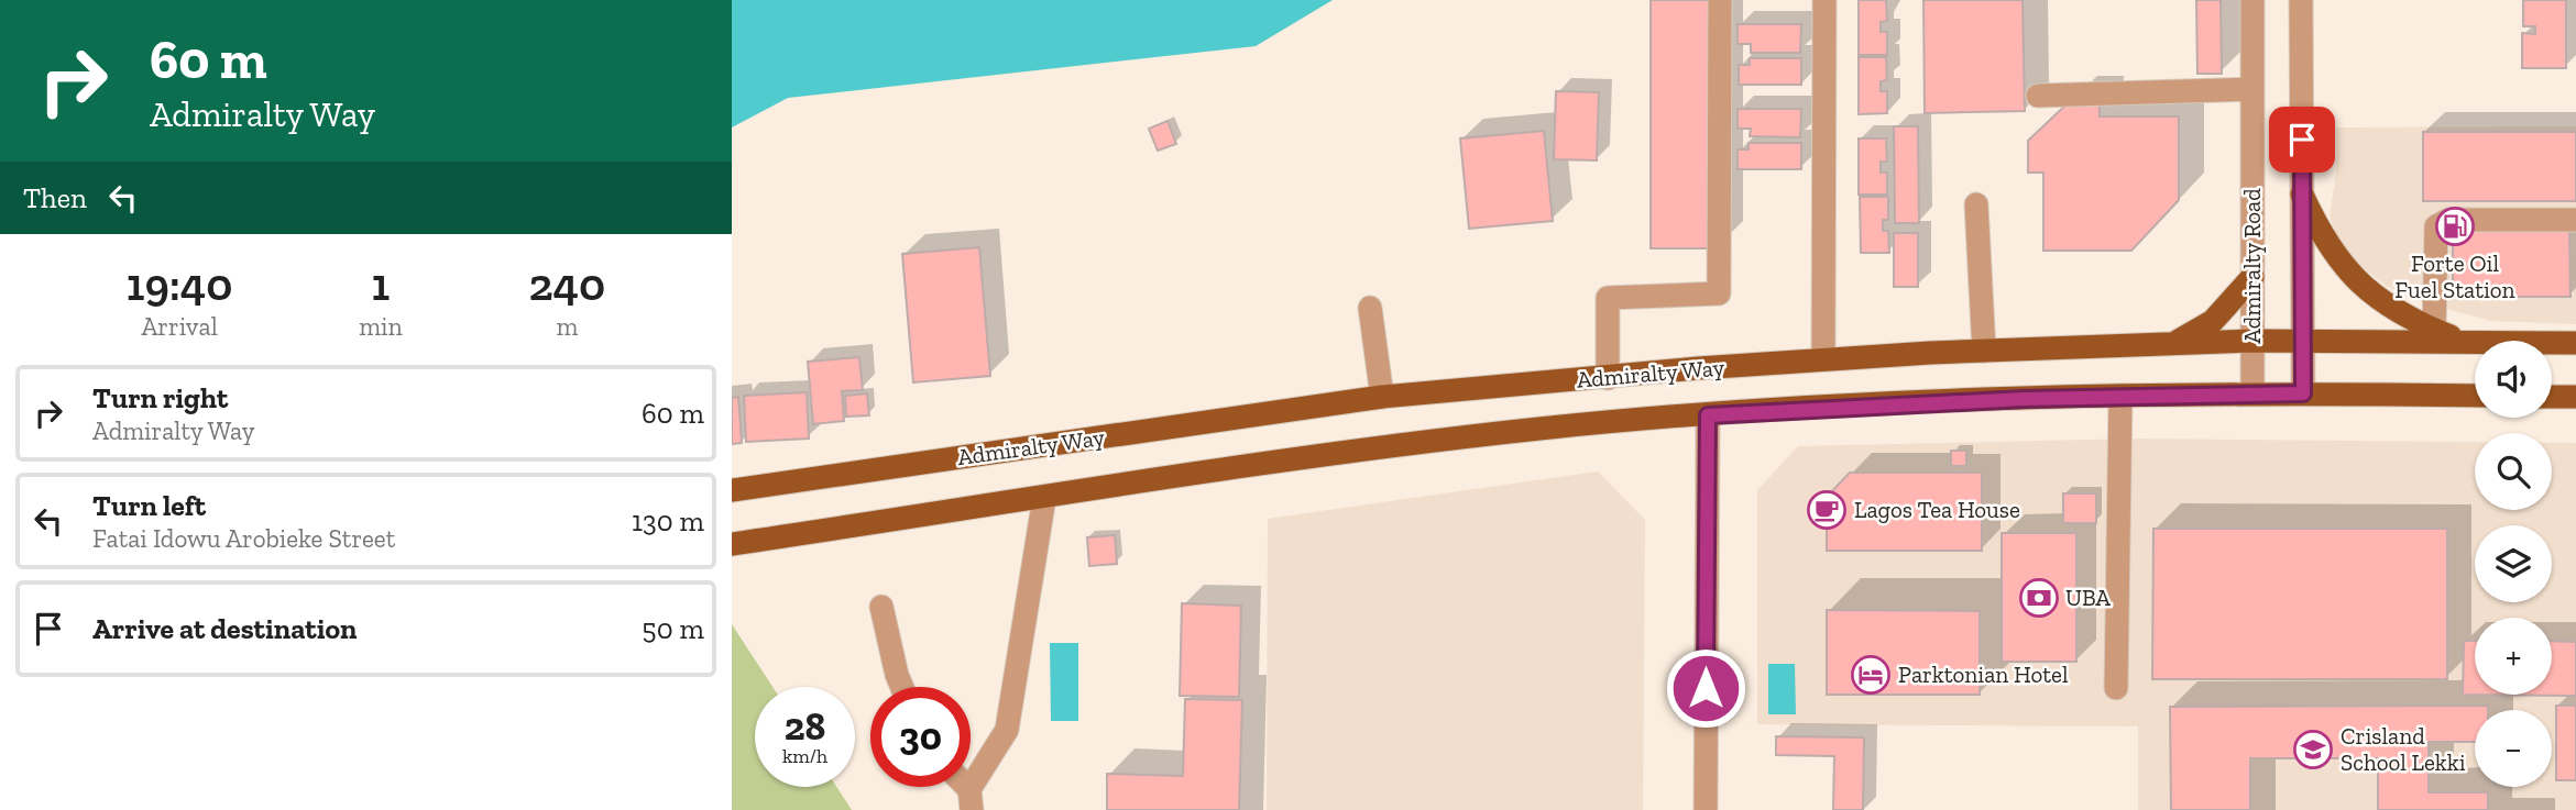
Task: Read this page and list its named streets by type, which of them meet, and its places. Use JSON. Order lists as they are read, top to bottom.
{
  "streets": {
    "main road": ["Admiralty Way"],
    "street": ["Admiralty Road"]
  },
  "crossings": [
    ["Admiralty Road", "Admiralty Way"]
  ],
  "places": {
    "fuel station": ["Forte Oil Fuel Station"],
    "cafe": ["Lagos Tea House"],
    "bank": ["UBA"],
    "hotel": ["Parktonian Hotel"],
    "school or university": ["Crisland School Lekki"]
  },
  "page": {
    "turn": ["60 m", "Admiralty Way"],
    "then": "Then",
    "eta": [
      "19:40",
      "Arrival",
      "1",
      "min",
      "240",
      "m"
    ],
    "map_buttons": ["+", "−"],
    "list": [
      {
        "name": "Turn right",
        "note": "Admiralty Way",
        "value": "60 m"
      },
      {
        "name": "Turn left",
        "note": "Fatai Idowu Arobieke Street",
        "value": "130 m"
      },
      {
        "name": "Arrive at destination",
        "value": "50 m"
      }
    ],
    "speed": "28 km/h",
    "limit": "30"
  }
}
